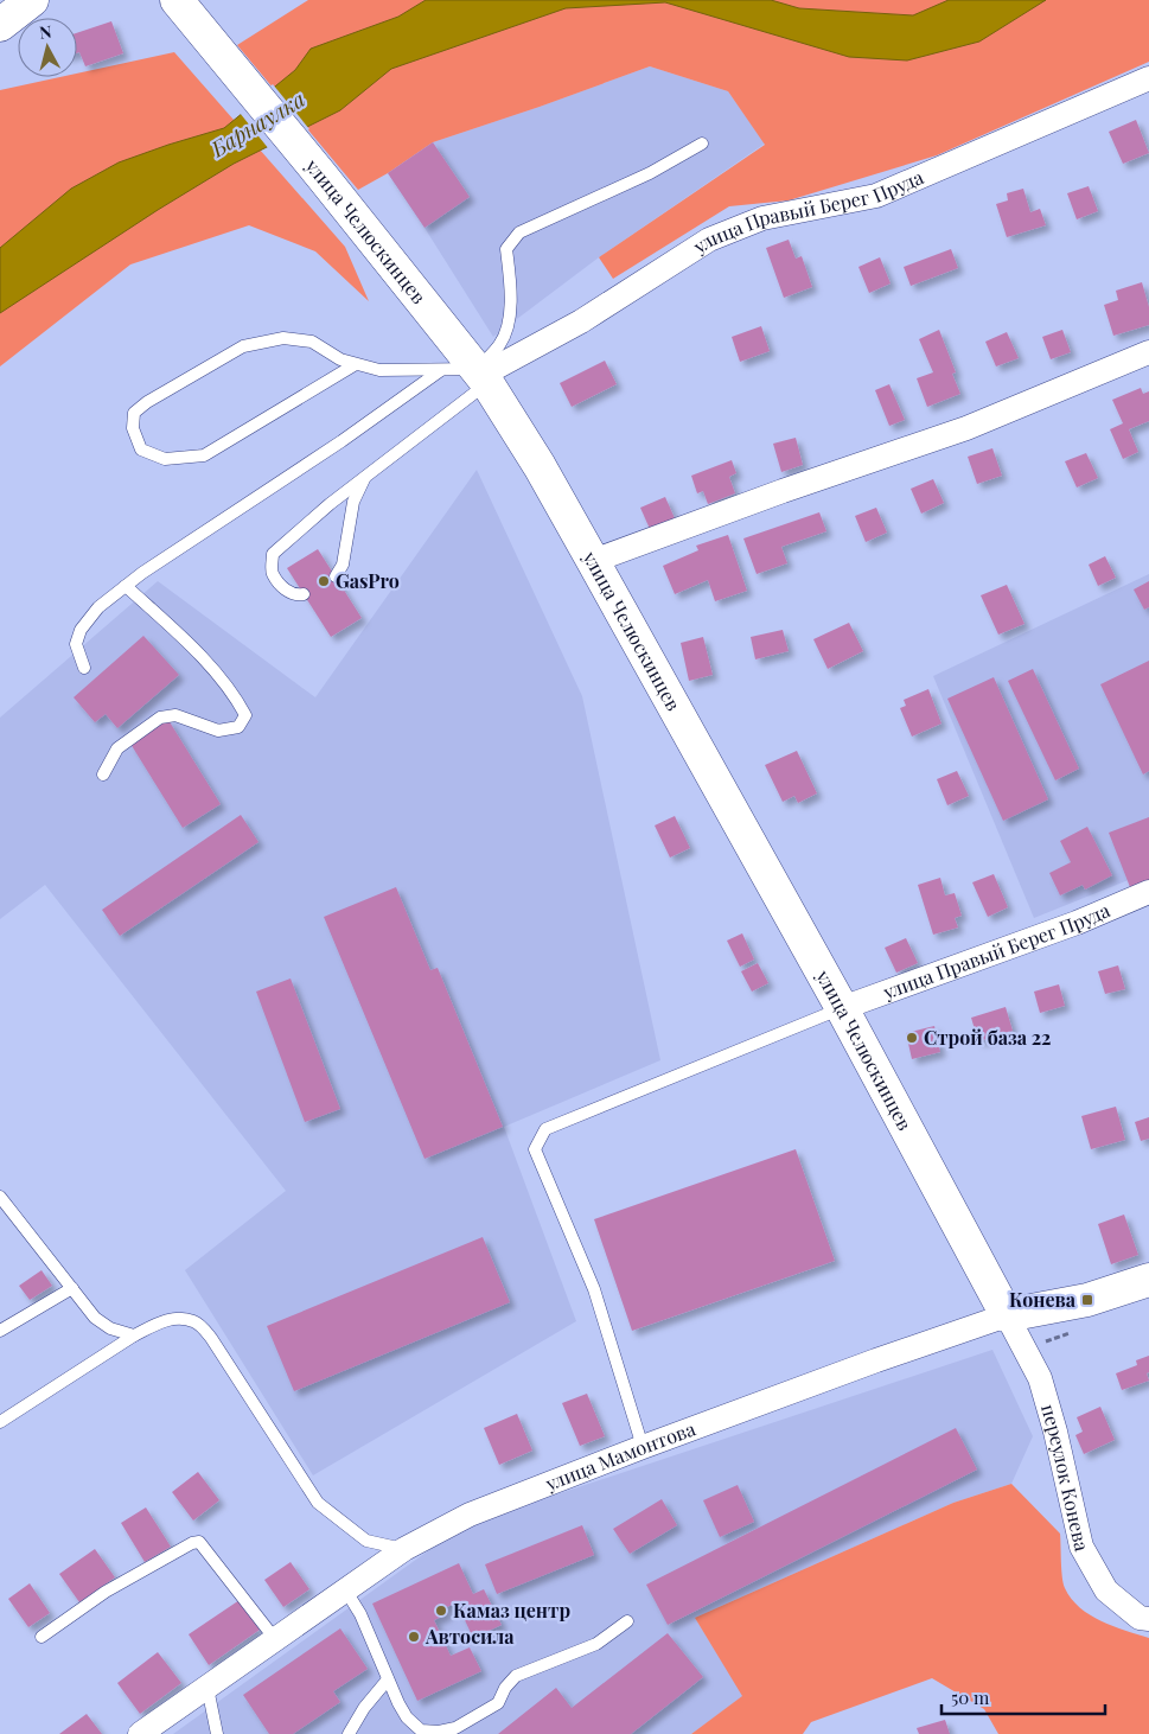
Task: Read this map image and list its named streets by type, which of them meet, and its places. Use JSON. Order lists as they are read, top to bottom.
{
  "streets": {
    "main road": ["улица Челюскинцев", "улица Мамонтова"],
    "street": ["улица Правый Берег Пруда", "переулок Конева"]
  },
  "crossings": [
    ["улица Правый Берег Пруда", "улица Челюскинцев"],
    ["улица Челюскинцев", "улица Мамонтова"],
    ["улица Челюскинцев", "переулок Конева"],
    ["улица Мамонтова", "переулок Конева"]
  ],
  "water": ["Барнаулка"],
  "places": {
    "other": [
      "GasPro",
      "Строй база 22",
      "Камаз центр",
      "Автосила"
    ],
    "transit": ["Конева"]
  },
  "scale_bar": "50 m",
  "north": "top"
}
